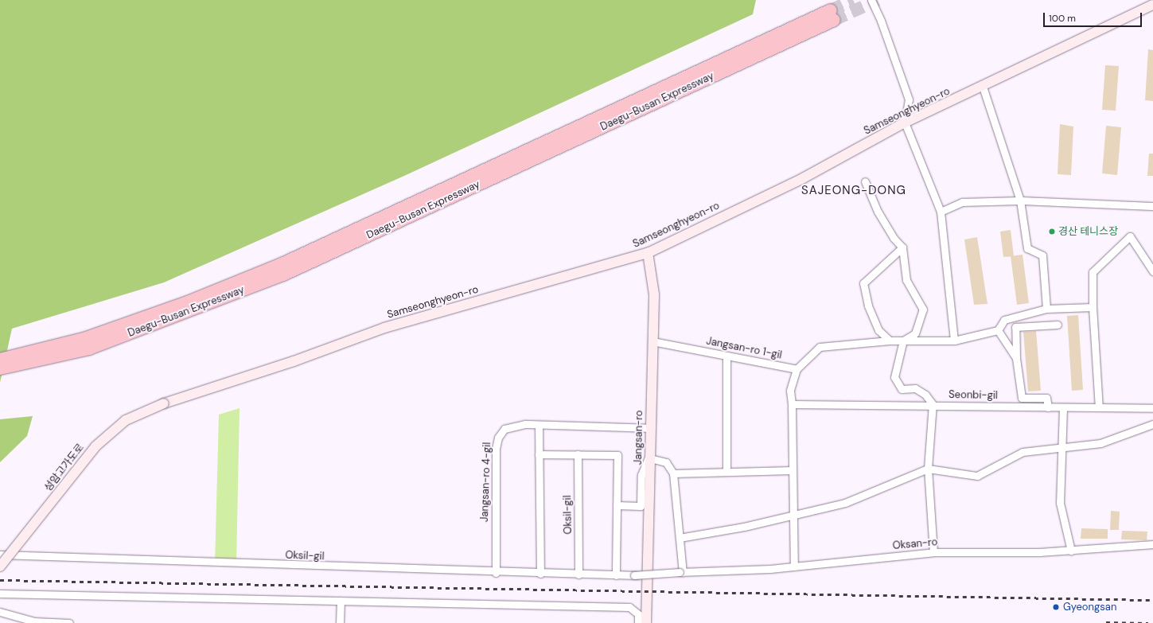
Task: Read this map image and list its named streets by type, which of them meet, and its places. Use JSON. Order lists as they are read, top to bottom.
{
  "streets": {
    "highway": ["Daegu-Busan Expressway"],
    "main road": ["Samseonghyeon-ro", "Jangsan-ro", "성암고가도로"],
    "street": [
      "Jangsan-ro 1-gil",
      "Seonbi-gil",
      "Jangsan-ro 4-gil",
      "Oksil-gil",
      "Oksan-ro"
    ]
  },
  "crossings": [
    ["Samseonghyeon-ro", "Jangsan-ro"],
    ["Samseonghyeon-ro", "성암고가도로"],
    ["Jangsan-ro 1-gil", "Jangsan-ro"],
    ["Jangsan-ro", "Jangsan-ro 4-gil"],
    ["Jangsan-ro 4-gil", "Oksil-gil"],
    ["Oksil-gil", "Oksan-ro"]
  ],
  "districts": ["SAJEONG-DONG"],
  "places": ["경산 테니스장", "Gyeongsan"],
  "scale_bar": "100 m"
}
